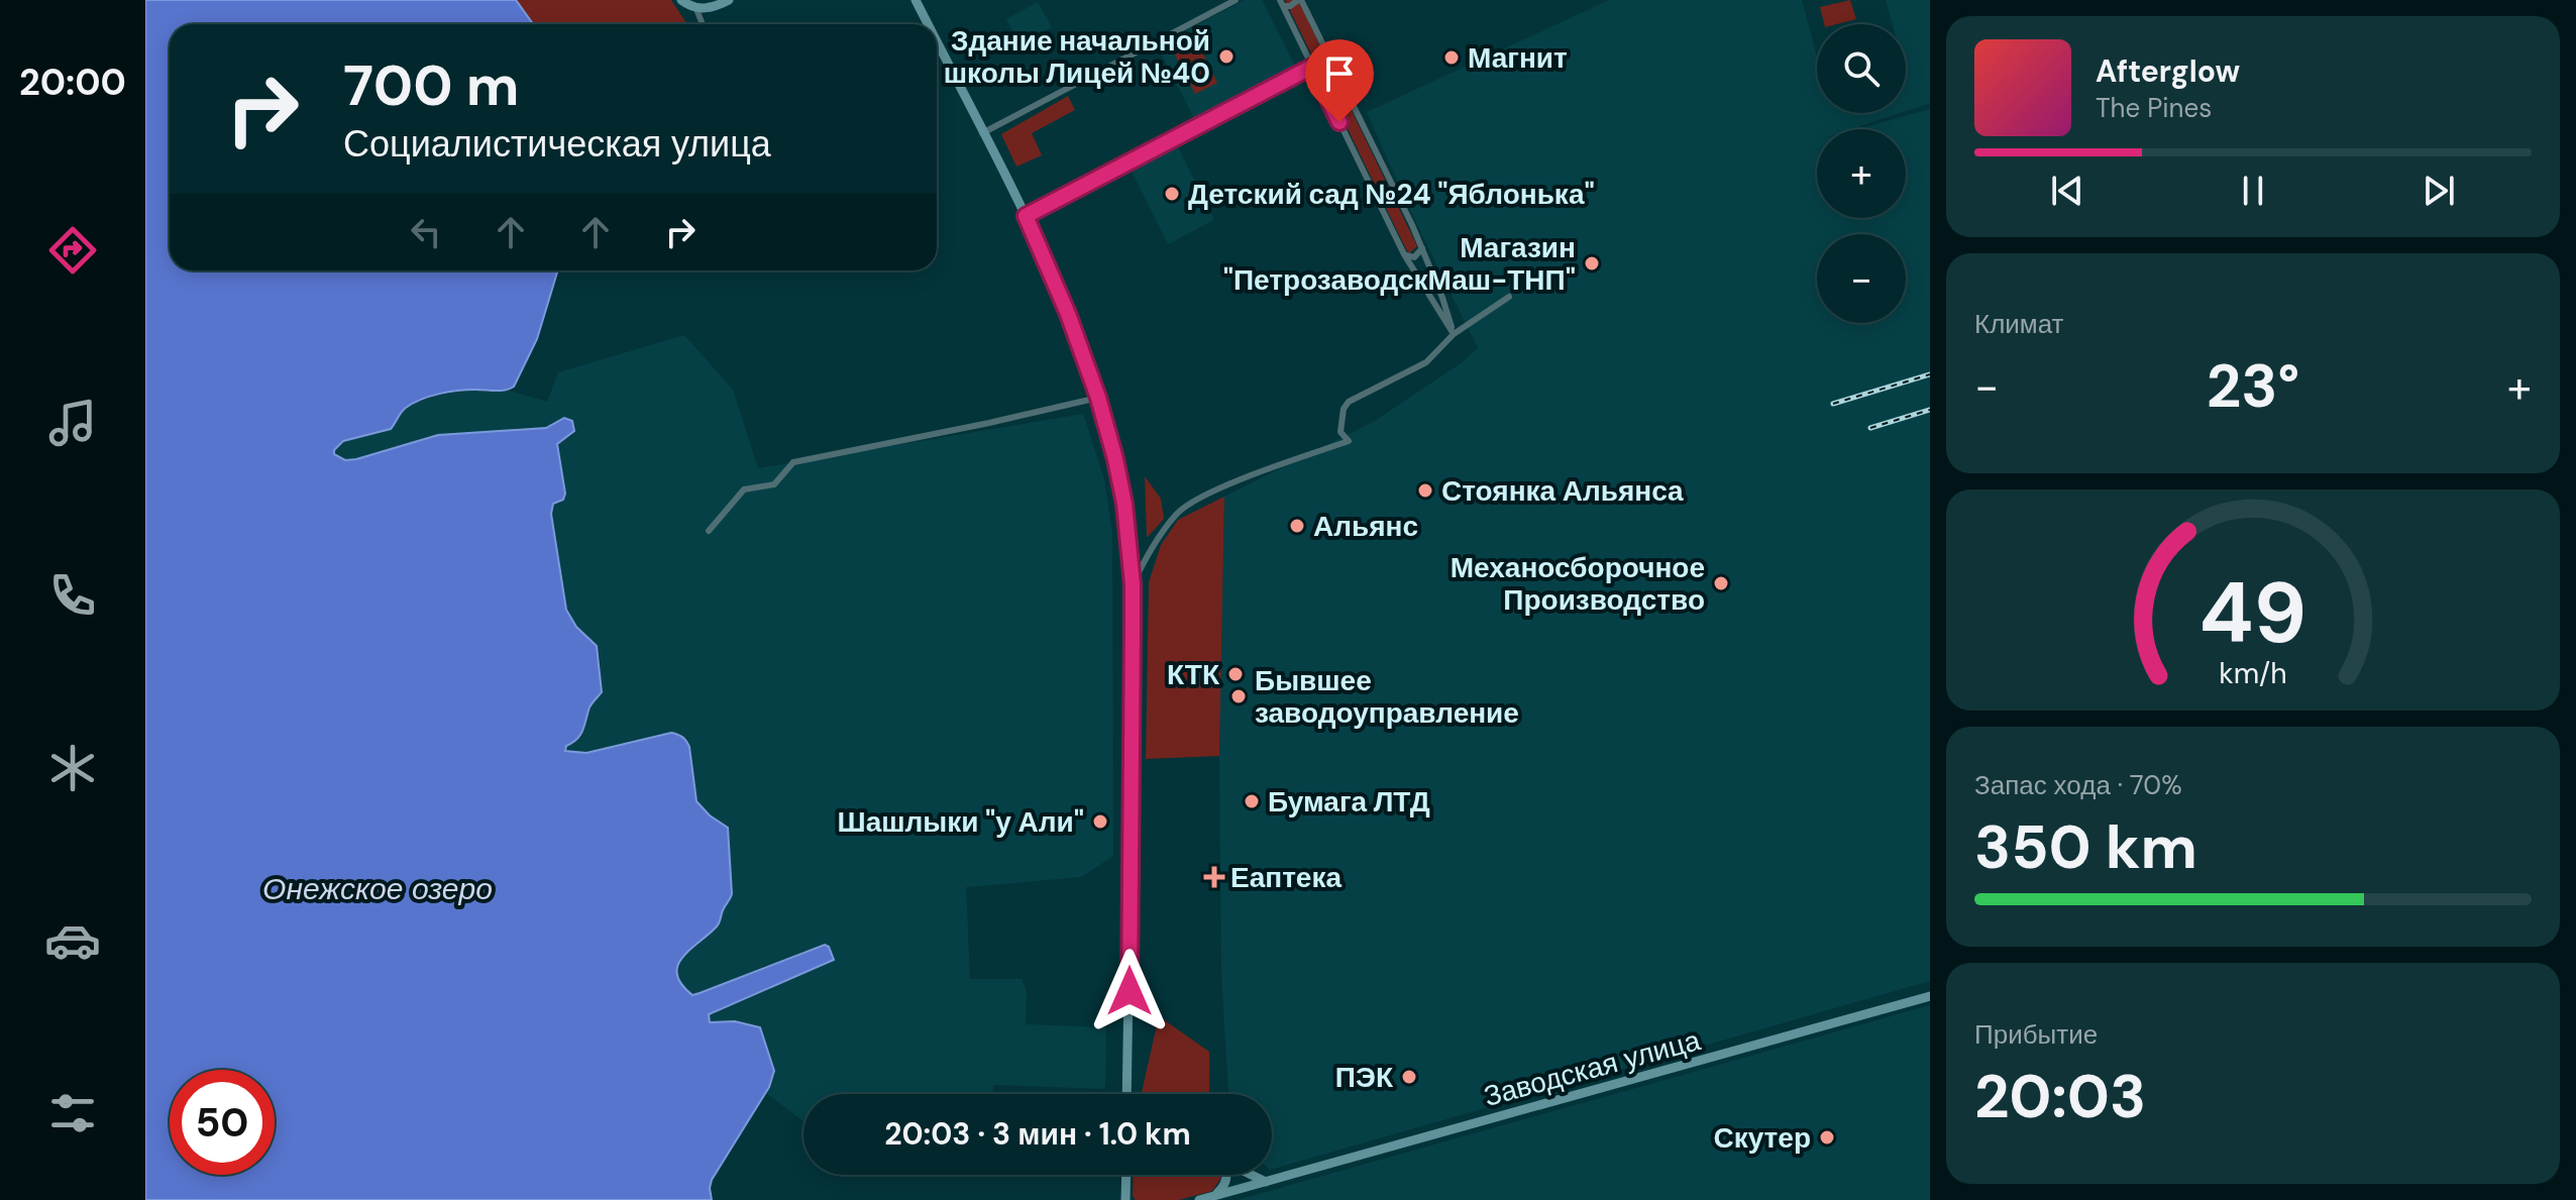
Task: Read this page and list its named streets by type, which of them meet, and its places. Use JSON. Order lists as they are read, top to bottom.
{
  "streets": {
    "main road": ["Заводская улица"]
  },
  "water": ["Онежское озеро"],
  "places": {
    "other": [
      "Здание начальной школы Лицей №40",
      "Магнит",
      "Детский сад №24 \"Яблонька\"",
      "Магазин \"ПетрозаводскМаш-ТНП\"",
      "Стоянка Альянса",
      "Альянс",
      "Механосборочное Производство",
      "КТК",
      "Бывшее заводоуправление",
      "Бумага ЛТД",
      "Шашлыки \"у Али\"",
      "ПЭК",
      "Скутер"
    ],
    "health": ["Еаптека"]
  },
  "page": {
    "tabs": "20:00",
    "map_buttons": ["+", "−"],
    "turn": ["700 m", "Социалистическая улица"],
    "song": ["Afterglow", "The Pines"],
    "tile": [
      "Климат",
      ["Запас хода · 70%", "350 km"],
      ["Прибытие", "20:03"]
    ],
    "heat": ["−", "23°", "+"],
    "limit": "50",
    "trip": "20:03 · 3 мин · 1.0 km",
    "gauge": ["49", "km/h"]
  }
}
